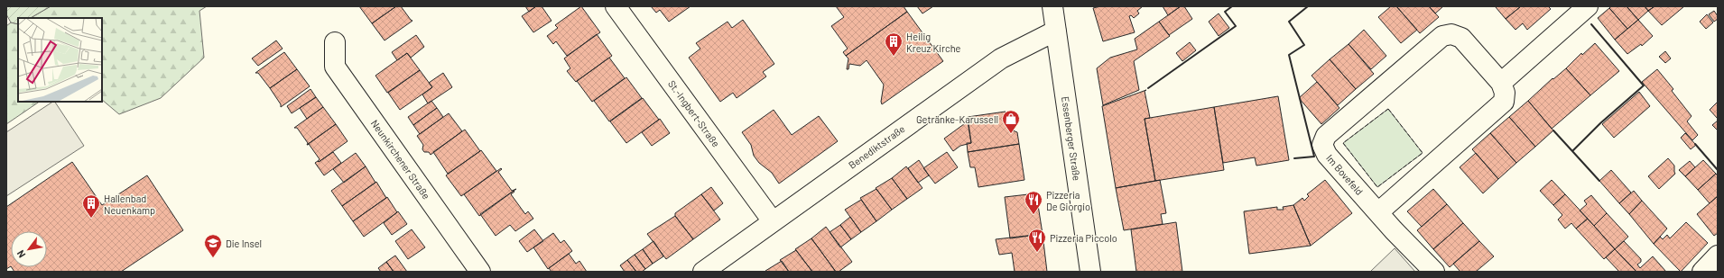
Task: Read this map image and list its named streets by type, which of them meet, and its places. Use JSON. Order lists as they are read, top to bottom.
{
  "streets": {
    "street": [
      "St.-Ingbert-Straße",
      "Essenberger Straße",
      "Benediktstraße",
      "Neunkirchener Straße",
      "Im Bovefeld"
    ]
  },
  "crossings": [
    ["St.-Ingbert-Straße", "Benediktstraße"],
    ["Essenberger Straße", "Benediktstraße"]
  ],
  "places": {
    "building": ["Heilig Kreuz Kirche", "Hallenbad Neuenkamp"],
    "shop": ["Getränke-Karussell"],
    "restaurant": ["Pizzeria De Giorgio", "Pizzeria Piccolo"],
    "school or university": ["Die Insel"]
  },
  "north": "bottom left"
}
